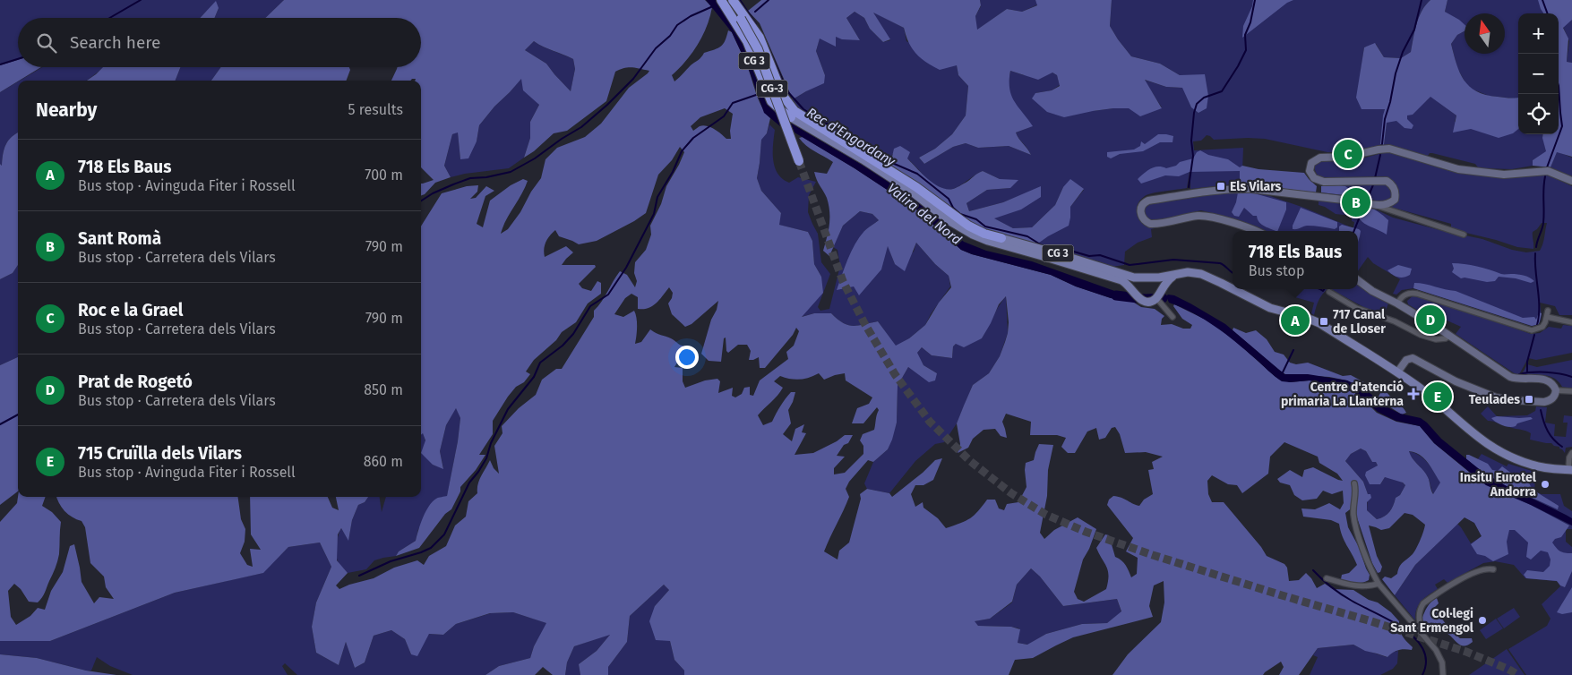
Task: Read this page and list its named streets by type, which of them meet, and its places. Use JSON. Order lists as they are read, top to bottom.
{
  "streets": {
    "highway": ["CG 3", "CG-3"]
  },
  "water": ["Rec d'Engordany", "Valira del Nord"],
  "places": {
    "transit": ["Els Vilars", "717 Canal de Lloser", "Teulades"],
    "health": ["Centre d'atenció primaria La Llanterna"],
    "other": ["Insitu Eurotel Andorra", "Col·legi Sant Ermengol"]
  },
  "north": "top",
  "page": {
    "map_buttons": ["+", "−"],
    "search": "Search here",
    "heading": ["Nearby", "5 results"],
    "pins": [
      "C",
      "B",
      "D",
      "A",
      "E"
    ],
    "list": [
      {
        "mark": "A",
        "name": "718 Els Baus",
        "note": "Bus stop · Avinguda Fiter i Rossell",
        "value": "700 m"
      },
      {
        "mark": "B",
        "name": "Sant Romà",
        "note": "Bus stop · Carretera dels Vilars",
        "value": "790 m"
      },
      {
        "mark": "C",
        "name": "Roc e la Grael",
        "note": "Bus stop · Carretera dels Vilars",
        "value": "790 m"
      },
      {
        "mark": "D",
        "name": "Prat de Rogetó",
        "note": "Bus stop · Carretera dels Vilars",
        "value": "850 m"
      },
      {
        "mark": "E",
        "name": "715 Cruïlla dels Vilars",
        "note": "Bus stop · Avinguda Fiter i Rossell",
        "value": "860 m"
      }
    ],
    "popup": ["718 Els Baus", "Bus stop"]
  }
}
